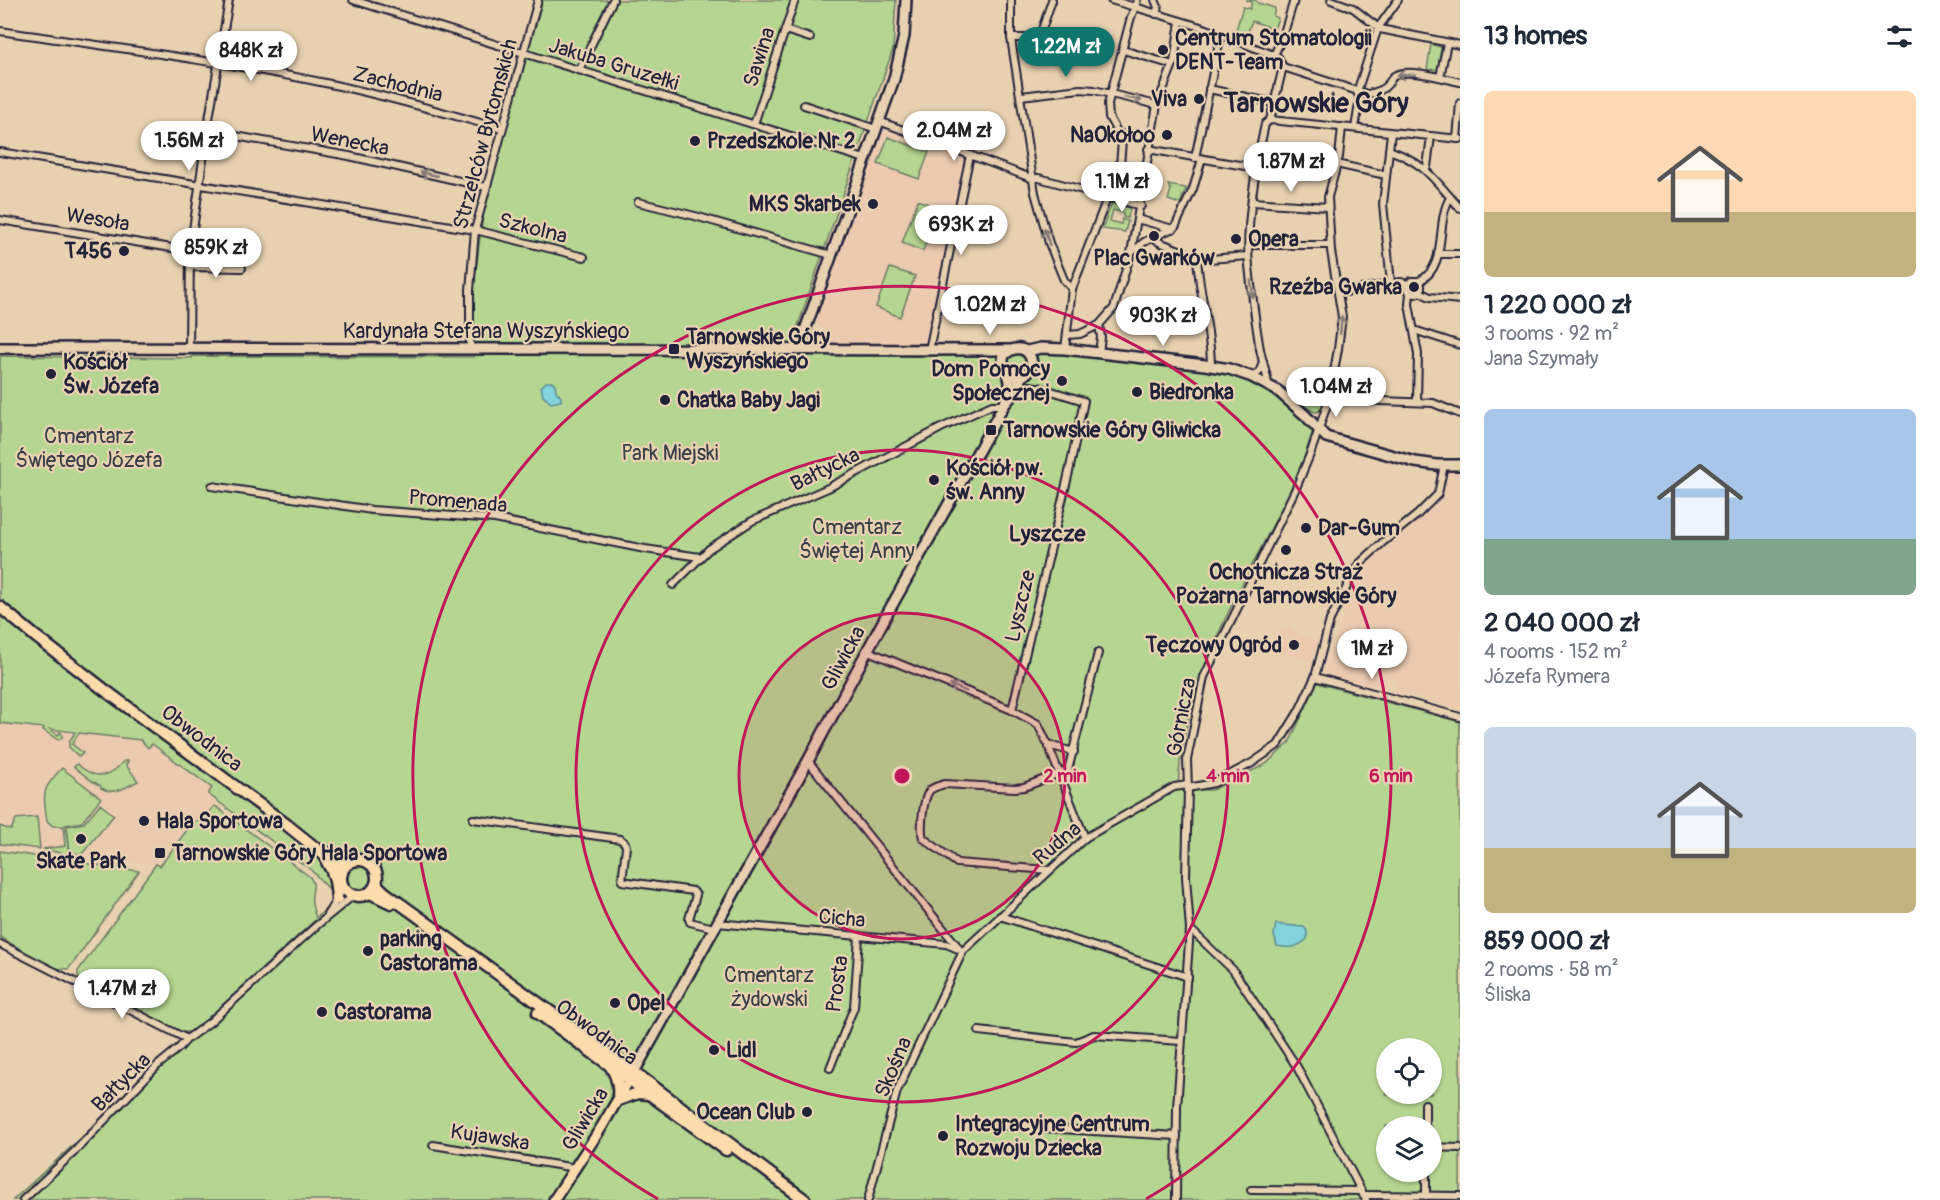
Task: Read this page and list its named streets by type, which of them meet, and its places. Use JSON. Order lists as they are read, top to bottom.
{
  "streets": {
    "highway": ["Obwodnica"],
    "main road": ["Gliwicka"],
    "street": [
      "Sawina",
      "Jakuba Gruzełki",
      "Zachodnia",
      "Strzelców Bytomskich",
      "Wenecka",
      "Wesoła",
      "Szkolna",
      "Kardynała Stefana Wyszyńskiego",
      "Bałtycka",
      "Promenada",
      "Lyszcze",
      "Górnicza",
      "Rudna",
      "Cicha",
      "Prosta",
      "Skośna",
      "Kujawska"
    ]
  },
  "crossings": [
    ["Sawina", "Jakuba Gruzełki"],
    ["Jakuba Gruzełki", "Strzelców Bytomskich"],
    ["Zachodnia", "Strzelców Bytomskich"],
    ["Strzelców Bytomskich", "Wenecka"],
    ["Strzelców Bytomskich", "Szkolna"],
    ["Strzelców Bytomskich", "Kardynała Stefana Wyszyńskiego"],
    ["Kardynała Stefana Wyszyńskiego", "Gliwicka"],
    ["Bałtycka", "Promenada"],
    ["Bałtycka", "Gliwicka"],
    ["Bałtycka", "Obwodnica"],
    ["Lyszcze", "Gliwicka"],
    ["Gliwicka", "Obwodnica"],
    ["Gliwicka", "Cicha"],
    ["Gliwicka", "Kujawska"],
    ["Górnicza", "Rudna"],
    ["Rudna", "Cicha"],
    ["Rudna", "Skośna"],
    ["Cicha", "Prosta"],
    ["Cicha", "Skośna"]
  ],
  "one_way": ["Wenecka"],
  "districts": ["Tarnowskie Góry", "Lyszcze"],
  "parks": [
    "Cmentarz Świętego Józefa",
    "Park Miejski",
    "Cmentarz Świętej Anny",
    "Cmentarz żydowski"
  ],
  "places": {
    "other": [
      "Centrum Stomatologii DENT-Team",
      "Viva",
      "NaOkołoo",
      "Przedszkole Nr 2",
      "MKS Skarbek",
      "Plac Gwarków",
      "Opera",
      "T456",
      "Rzeźba Gwarka",
      "Kościół Św. Józefa",
      "Dom Pomocy Społecznej",
      "Biedronka",
      "Chatka Baby Jagi",
      "Kościół pw. św. Anny",
      "Dar-Gum",
      "Ochotnicza Straż Pożarna Tarnowskie Góry",
      "Tęczowy Ogród",
      "Hala Sportowa",
      "Skate Park",
      "parking Castorama",
      "Opel",
      "Castorama",
      "Lidl",
      "Ocean Club",
      "Integracyjne Centrum Rozwoju Dziecka"
    ],
    "transit": ["Tarnowskie Góry Wyszyńskiego", "Tarnowskie Góry Gliwicka", "Tarnowskie Góry Hala Sportowa"]
  },
  "page": {
    "heading": "13 homes",
    "price": [
      "1.22M zł",
      "848K zł",
      "2.04M zł",
      "1.56M zł",
      "1.87M zł",
      "1.1M zł",
      "693K zł",
      "859K zł",
      "1.02M zł",
      "903K zł",
      "1.04M zł",
      "1M zł",
      "1.47M zł"
    ],
    "list": [
      {
        "name": "1 220 000 zł",
        "note": "3 rooms · 92 m² · Jana Szymały"
      },
      {
        "name": "2 040 000 zł",
        "note": "4 rooms · 152 m² · Józefa Rymera"
      },
      {
        "name": "859 000 zł",
        "note": "2 rooms · 58 m² · Śliska"
      }
    ]
  },
  "rings": ["2 min", "4 min", "6 min"]
}
